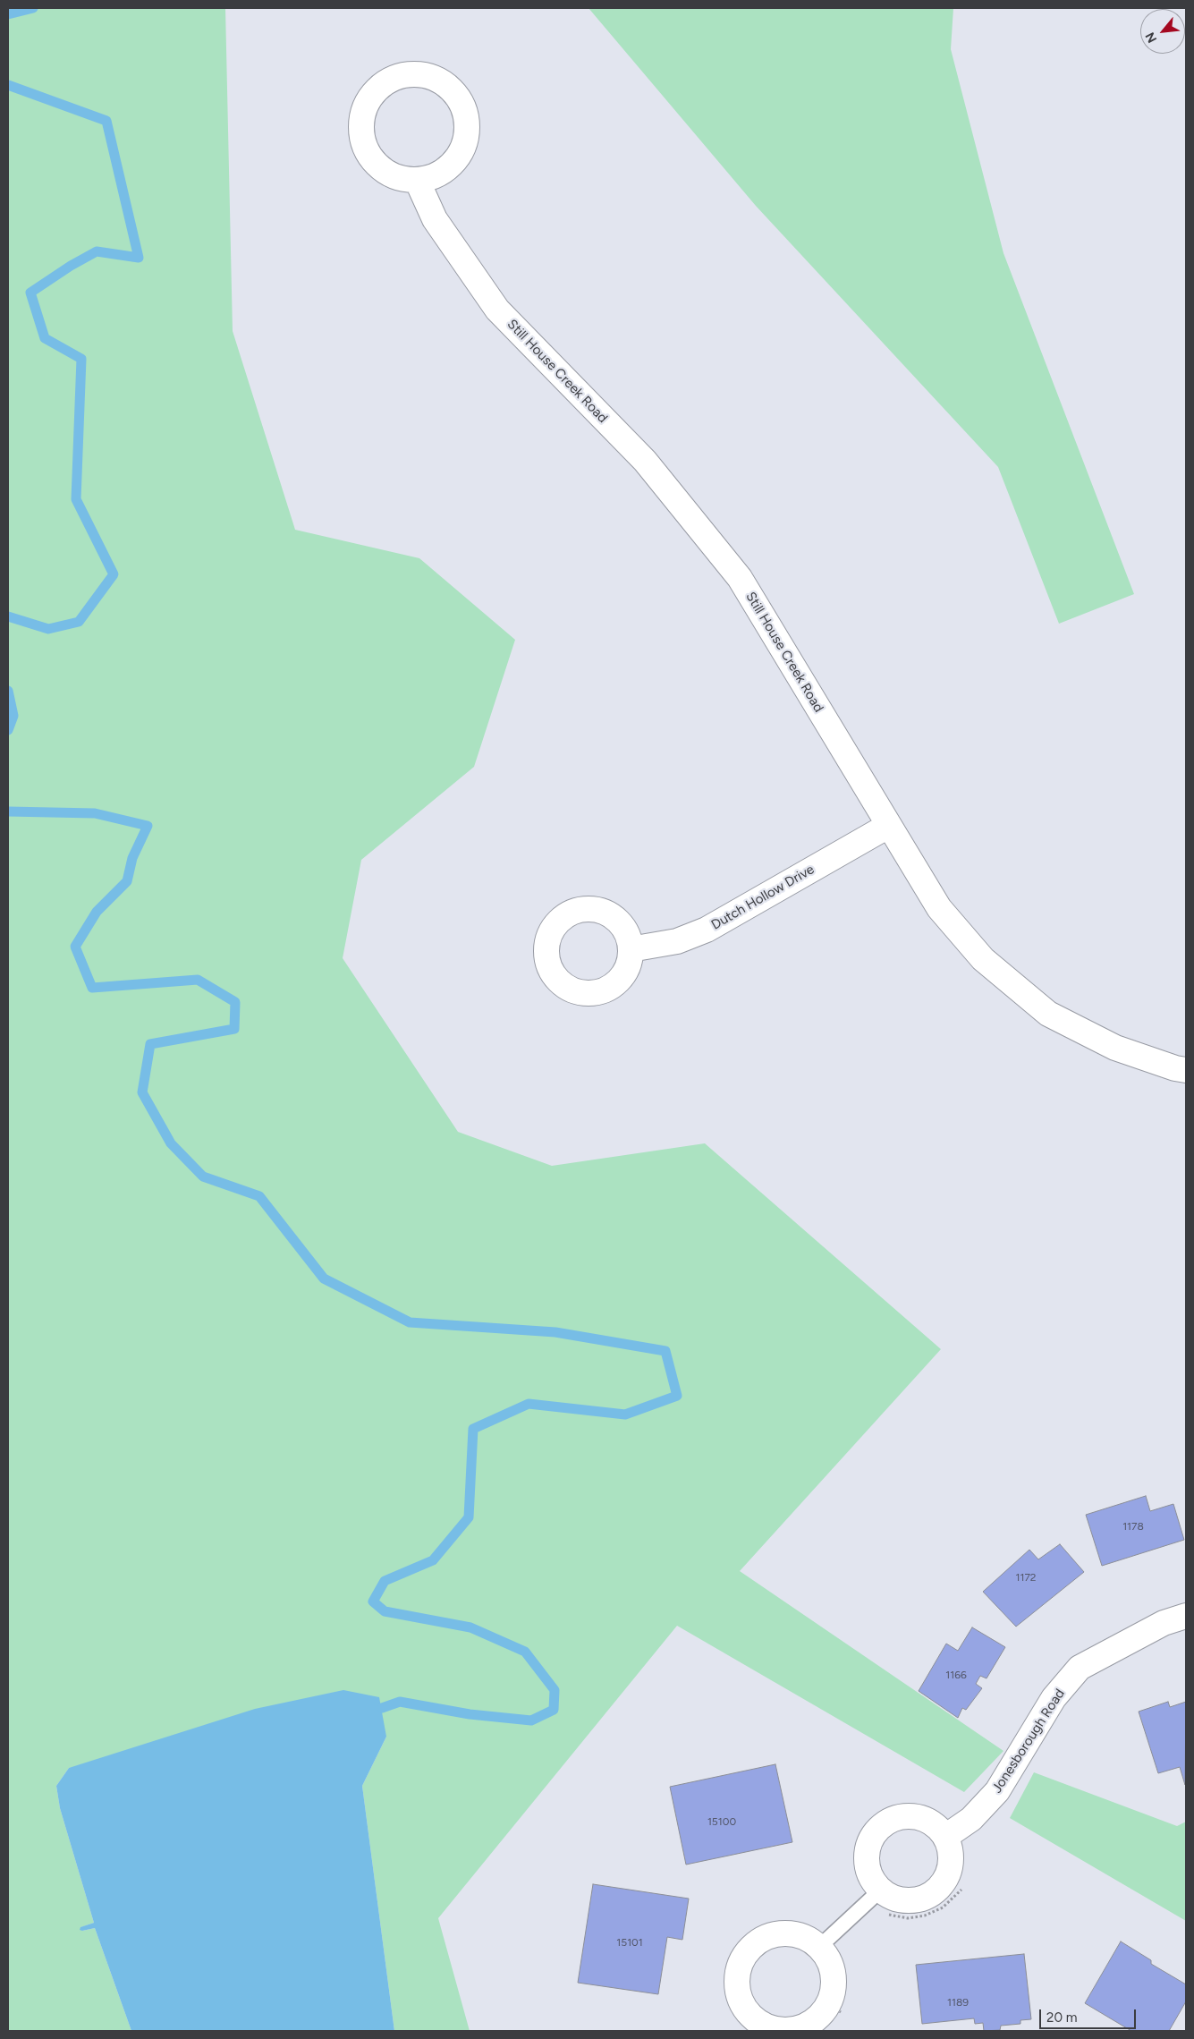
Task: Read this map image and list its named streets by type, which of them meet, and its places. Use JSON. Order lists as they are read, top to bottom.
{
  "streets": {
    "street": ["Still House Creek Road", "Dutch Hollow Drive", "Jonesborough Road"]
  },
  "crossings": [
    ["Still House Creek Road", "Dutch Hollow Drive"]
  ],
  "house_numbers": [
    "1178",
    "1172",
    "1166",
    "15100",
    "15101",
    "1189"
  ],
  "scale_bar": "20 m",
  "north": "bottom left"
}
